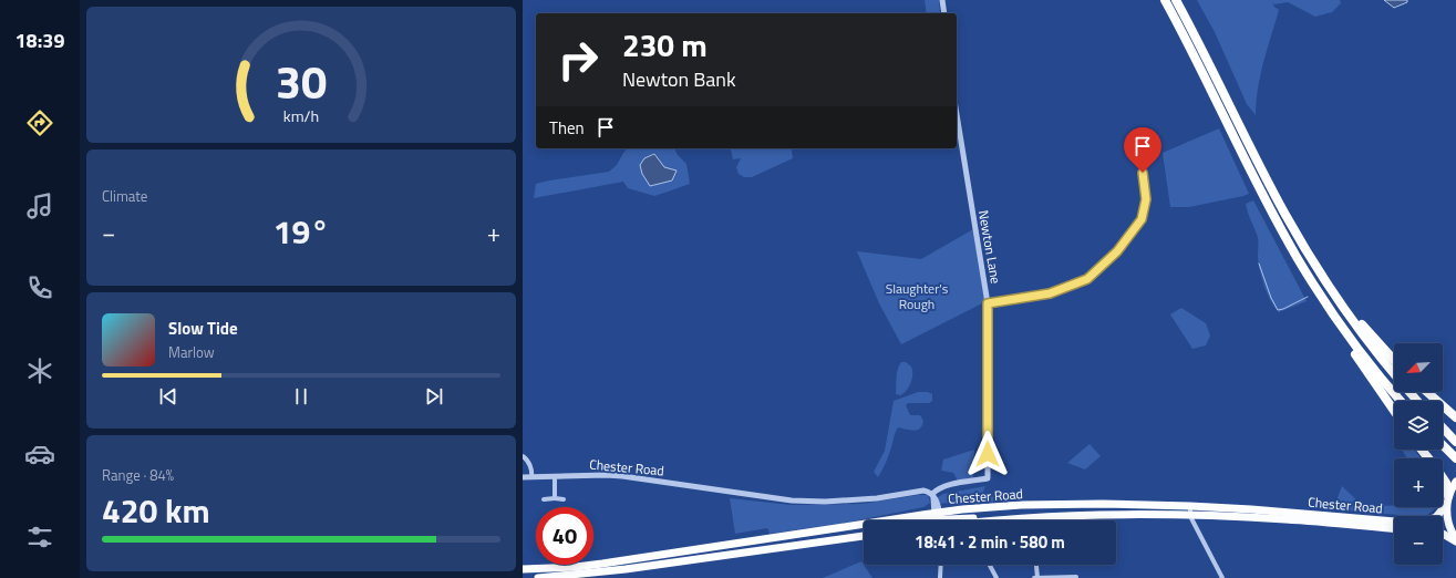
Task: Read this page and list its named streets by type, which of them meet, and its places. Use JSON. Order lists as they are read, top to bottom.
{
  "streets": {
    "highway": ["Chester Road"],
    "street": ["Newton Lane"]
  },
  "crossings": [
    ["Newton Lane", "Chester Road"]
  ],
  "parks": ["Slaughter's Rough"],
  "north": "bottom left",
  "page": {
    "tabs": "18:39",
    "turn": ["230 m", "Newton Bank"],
    "then": "Then",
    "tile": [
      "Climate",
      ["Range · 84%", "420 km"]
    ],
    "heat": ["−", "19°", "+"],
    "song": ["Slow Tide", "Marlow"],
    "map_buttons": ["+", "−"],
    "limit": "40",
    "trip": "18:41 · 2 min · 580 m",
    "gauge": ["30", "km/h"]
  }
}
